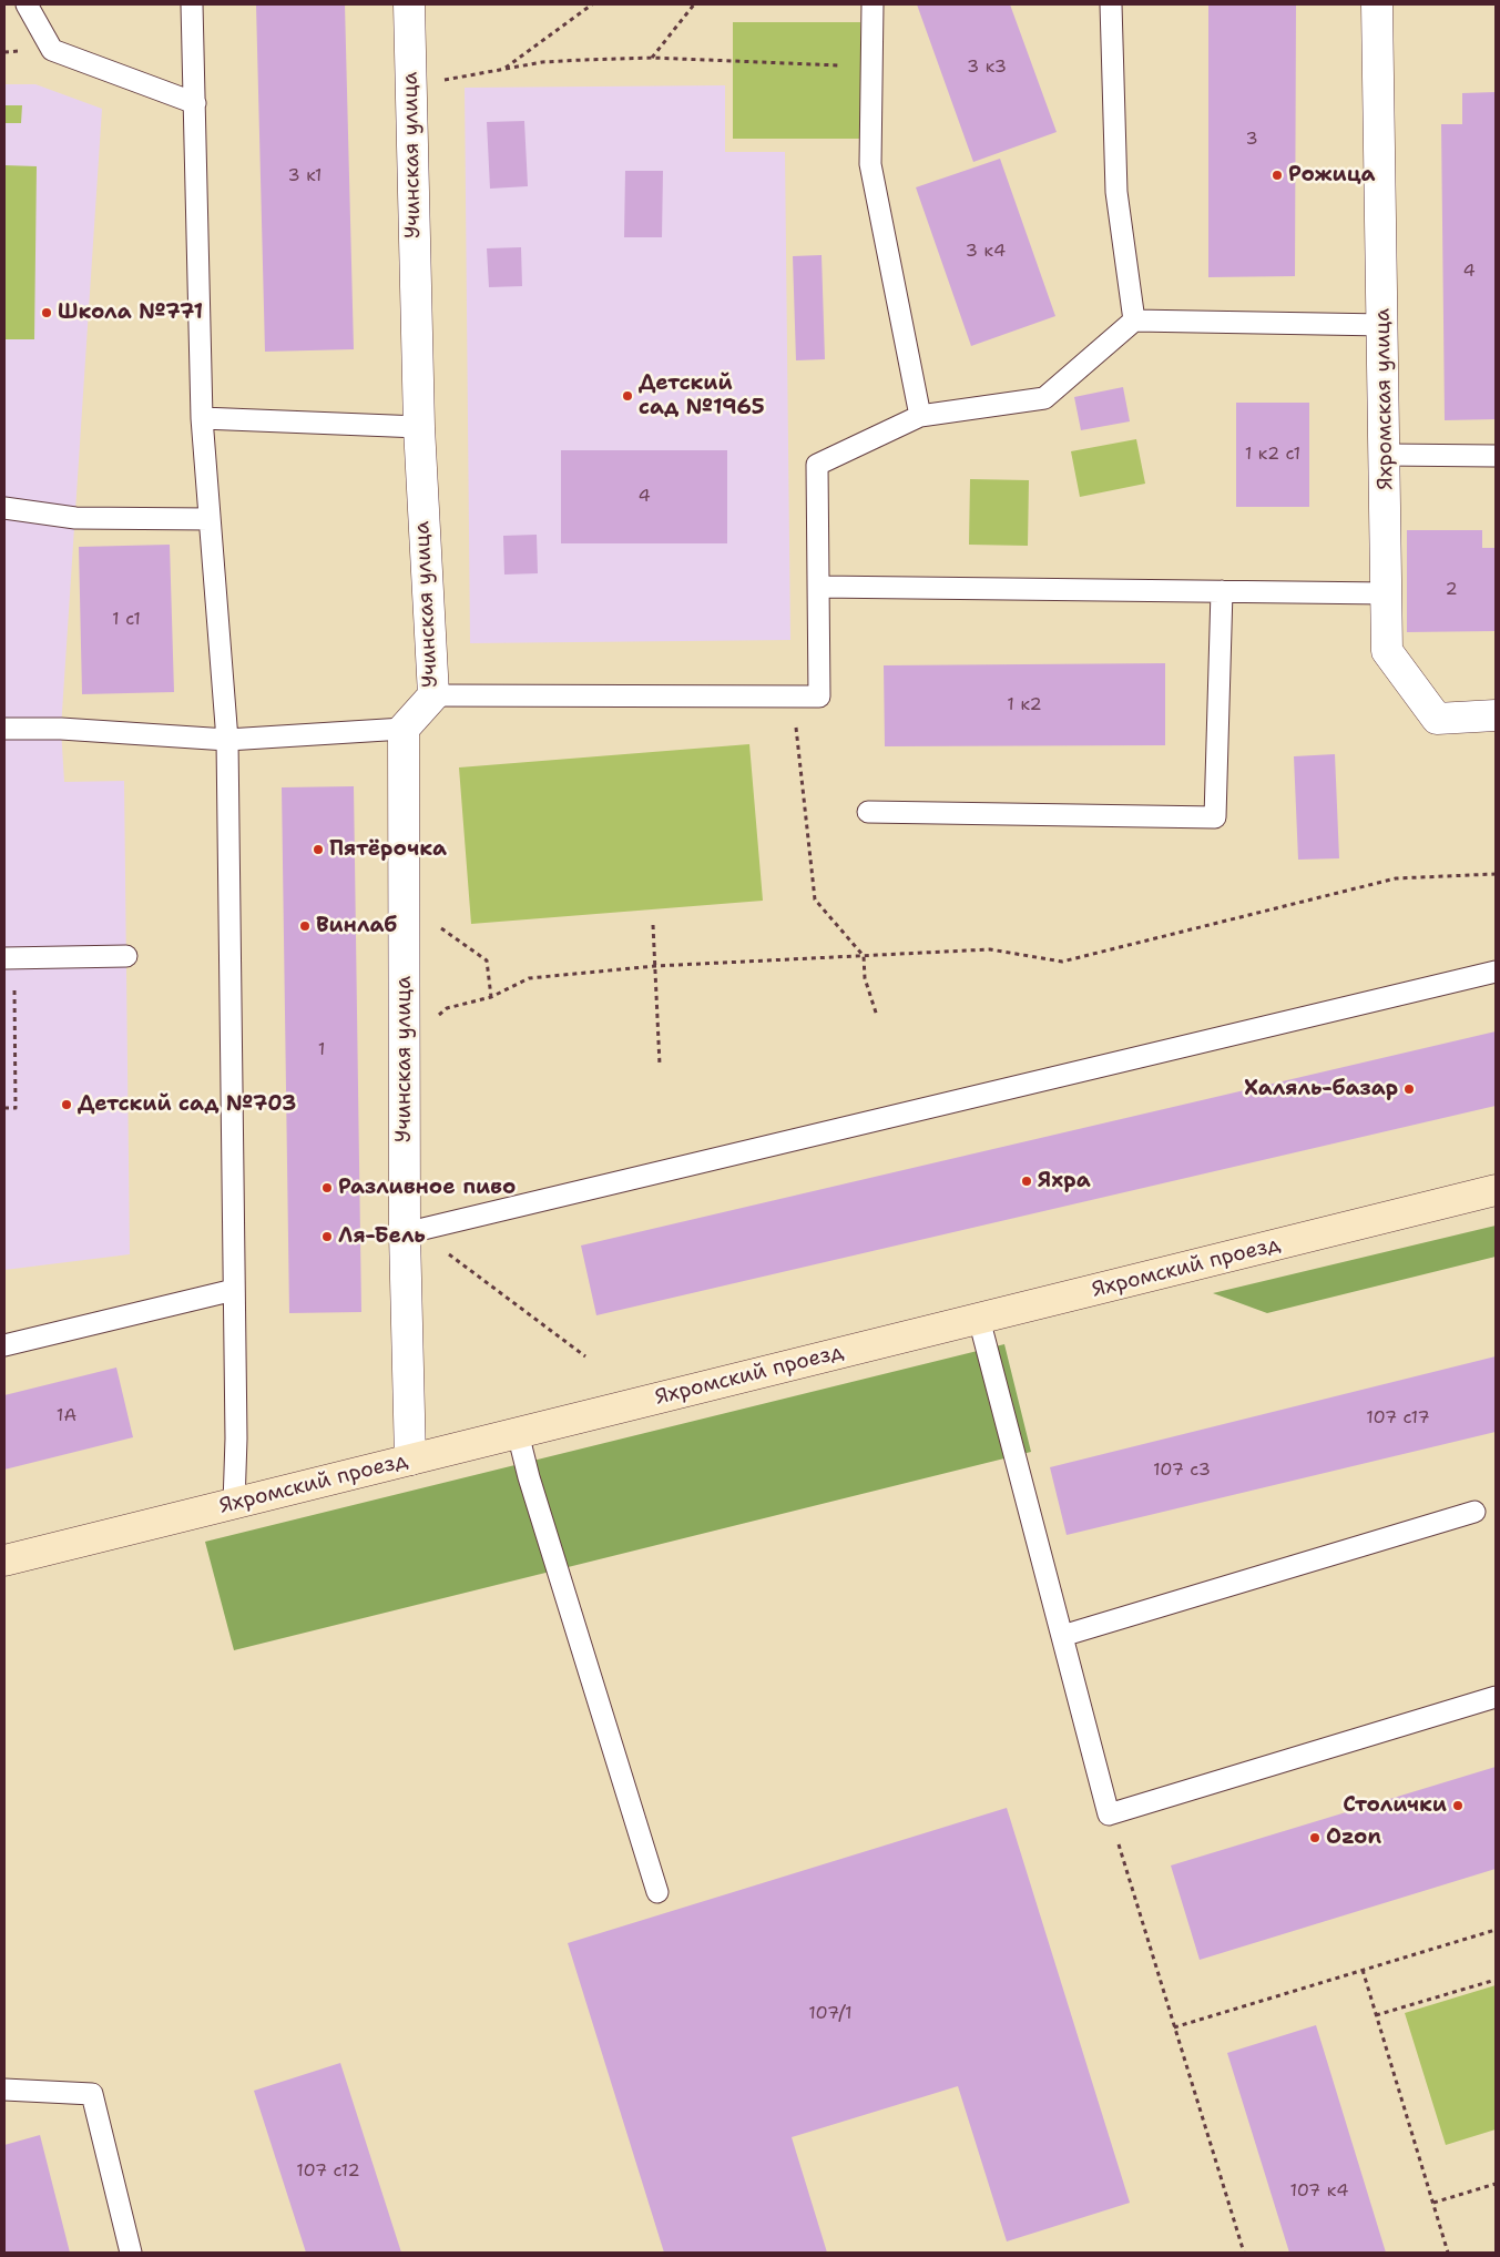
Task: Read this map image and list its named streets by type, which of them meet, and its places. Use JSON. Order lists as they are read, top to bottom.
{
  "streets": {
    "street": ["Учинская улица", "Яхромская улица", "Яхромский проезд"]
  },
  "crossings": [
    ["Учинская улица", "Яхромский проезд"]
  ],
  "places": [
    "Рожица",
    "Школа №771",
    "Детский сад №1965",
    "Пятёрочка",
    "Винлаб",
    "Халяль-базар",
    "Детский сад №703",
    "Яхра",
    "Разливное пиво",
    "Ля-Бель",
    "Столички",
    "Ozon"
  ],
  "house_numbers": [
    "3 к3",
    "3",
    "3 к1",
    "3 к4",
    "4",
    "1 к2 с1",
    "4",
    "2",
    "1 с1",
    "1 к2",
    "1",
    "1А",
    "107 с17",
    "107 с3",
    "107/1",
    "107 с12",
    "107 к4"
  ]
}
